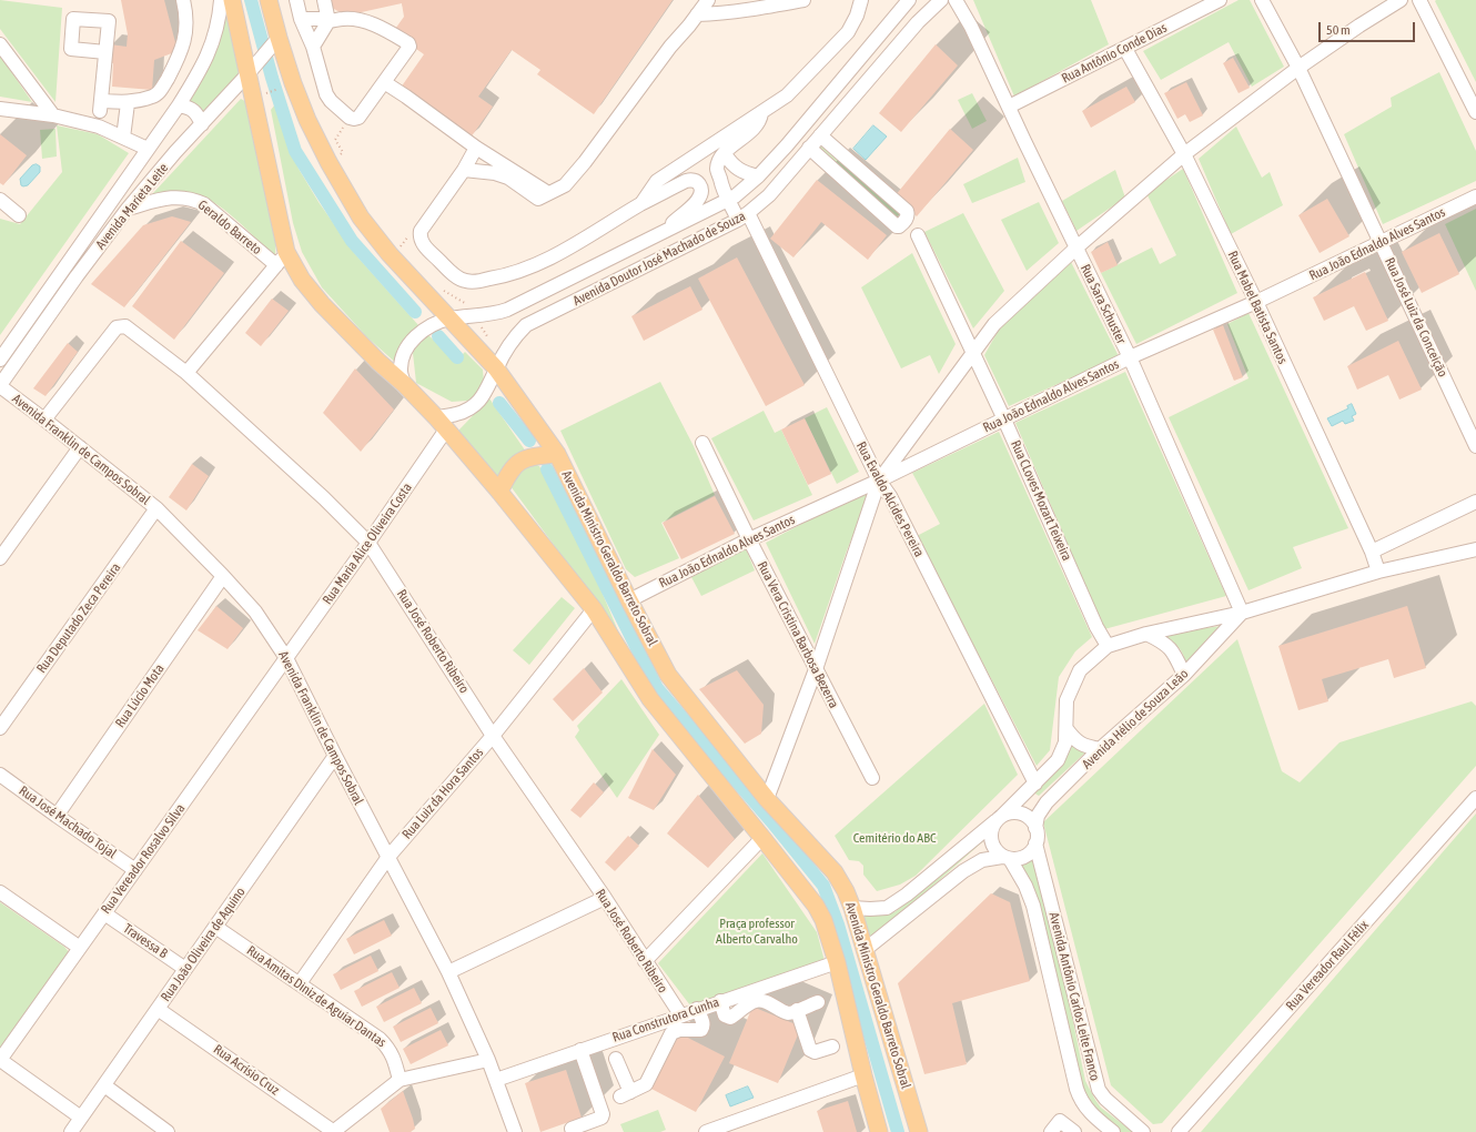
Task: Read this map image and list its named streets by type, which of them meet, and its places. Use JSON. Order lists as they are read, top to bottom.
{
  "streets": {
    "main road": ["Avenida Ministro Geraldo Barreto Sobral"],
    "street": [
      "Rua Antônio Conde Dias",
      "Avenida Marieta Leite",
      "Geraldo Barreto",
      "Rua João Ednaldo Alves Santos",
      "Avenida Doutor José Machado de Souza",
      "Rua Sara Schuster",
      "Rua Mabel Batista Santos",
      "Rua José Luiz da Conceição",
      "Avenida Franklin de Campos Sobral",
      "Rua Evaldo Alcides Pereira",
      "Rua CLoves Mozart Teixeira",
      "Rua Maria Alice Oliveira Costa",
      "Rua Deputado Zeca Pereira",
      "Rua Vera Cristina Barbosa Bezerra",
      "Rua José Roberto Ribeiro",
      "Rua Lúcio Mota",
      "Avenida Hélio de Souza Leão",
      "Rua Luiz da Hora Santos",
      "Rua José Machado Tojal",
      "Rua Vereador Rosalvo Silva",
      "Travessa B",
      "Rua João Oliveira de Aquino",
      "Rua Vereador Raul Félix",
      "Rua Amitas Diniz de Aguiar Dantas",
      "Avenida Antônio Carlos Leite Franco",
      "Rua Construtora Cunha",
      "Rua Acrísio Cruz"
    ]
  },
  "crossings": [
    ["Rua Antônio Conde Dias", "Rua Sara Schuster"],
    ["Rua Antônio Conde Dias", "Rua Mabel Batista Santos"],
    ["Avenida Marieta Leite", "Geraldo Barreto"],
    ["Avenida Marieta Leite", "Avenida Franklin de Campos Sobral"],
    ["Avenida Marieta Leite", "Avenida Ministro Geraldo Barreto Sobral"],
    ["Rua João Ednaldo Alves Santos", "Rua Sara Schuster"],
    ["Rua João Ednaldo Alves Santos", "Rua Mabel Batista Santos"],
    ["Rua João Ednaldo Alves Santos", "Rua José Luiz da Conceição"],
    ["Rua João Ednaldo Alves Santos", "Rua Evaldo Alcides Pereira"],
    ["Rua João Ednaldo Alves Santos", "Rua CLoves Mozart Teixeira"],
    ["Rua João Ednaldo Alves Santos", "Avenida Ministro Geraldo Barreto Sobral"],
    ["Rua João Ednaldo Alves Santos", "Rua Vera Cristina Barbosa Bezerra"],
    ["Avenida Doutor José Machado de Souza", "Rua Evaldo Alcides Pereira"],
    ["Avenida Doutor José Machado de Souza", "Rua Maria Alice Oliveira Costa"],
    ["Avenida Doutor José Machado de Souza", "Avenida Ministro Geraldo Barreto Sobral"],
    ["Rua Sara Schuster", "Avenida Hélio de Souza Leão"],
    ["Rua Mabel Batista Santos", "Avenida Hélio de Souza Leão"],
    ["Avenida Franklin de Campos Sobral", "Rua Maria Alice Oliveira Costa"],
    ["Avenida Franklin de Campos Sobral", "Rua Deputado Zeca Pereira"],
    ["Avenida Franklin de Campos Sobral", "Rua José Roberto Ribeiro"],
    ["Avenida Franklin de Campos Sobral", "Rua Lúcio Mota"],
    ["Avenida Franklin de Campos Sobral", "Rua Luiz da Hora Santos"],
    ["Avenida Franklin de Campos Sobral", "Rua Vereador Rosalvo Silva"],
    ["Avenida Franklin de Campos Sobral", "Rua João Oliveira de Aquino"],
    ["Avenida Franklin de Campos Sobral", "Rua Construtora Cunha"],
    ["Rua Evaldo Alcides Pereira", "Avenida Hélio de Souza Leão"],
    ["Rua CLoves Mozart Teixeira", "Avenida Hélio de Souza Leão"],
    ["Rua Maria Alice Oliveira Costa", "Avenida Ministro Geraldo Barreto Sobral"],
    ["Rua Maria Alice Oliveira Costa", "Rua José Roberto Ribeiro"],
    ["Rua Maria Alice Oliveira Costa", "Rua Vereador Rosalvo Silva"],
    ["Avenida Ministro Geraldo Barreto Sobral", "Avenida Hélio de Souza Leão"],
    ["Rua José Roberto Ribeiro", "Rua Luiz da Hora Santos"],
    ["Rua José Roberto Ribeiro", "Rua Construtora Cunha"],
    ["Rua Lúcio Mota", "Rua José Machado Tojal"],
    ["Avenida Hélio de Souza Leão", "Avenida Antônio Carlos Leite Franco"],
    ["Rua Luiz da Hora Santos", "Rua Amitas Diniz de Aguiar Dantas"],
    ["Rua José Machado Tojal", "Rua Vereador Rosalvo Silva"],
    ["Rua Vereador Rosalvo Silva", "Travessa B"],
    ["Travessa B", "Rua João Oliveira de Aquino"],
    ["Rua João Oliveira de Aquino", "Rua Amitas Diniz de Aguiar Dantas"],
    ["Rua João Oliveira de Aquino", "Rua Acrísio Cruz"]
  ],
  "parks": ["Cemitério do ABC", "Praça professor Alberto Carvalho"],
  "scale_bar": "50 m"
}
